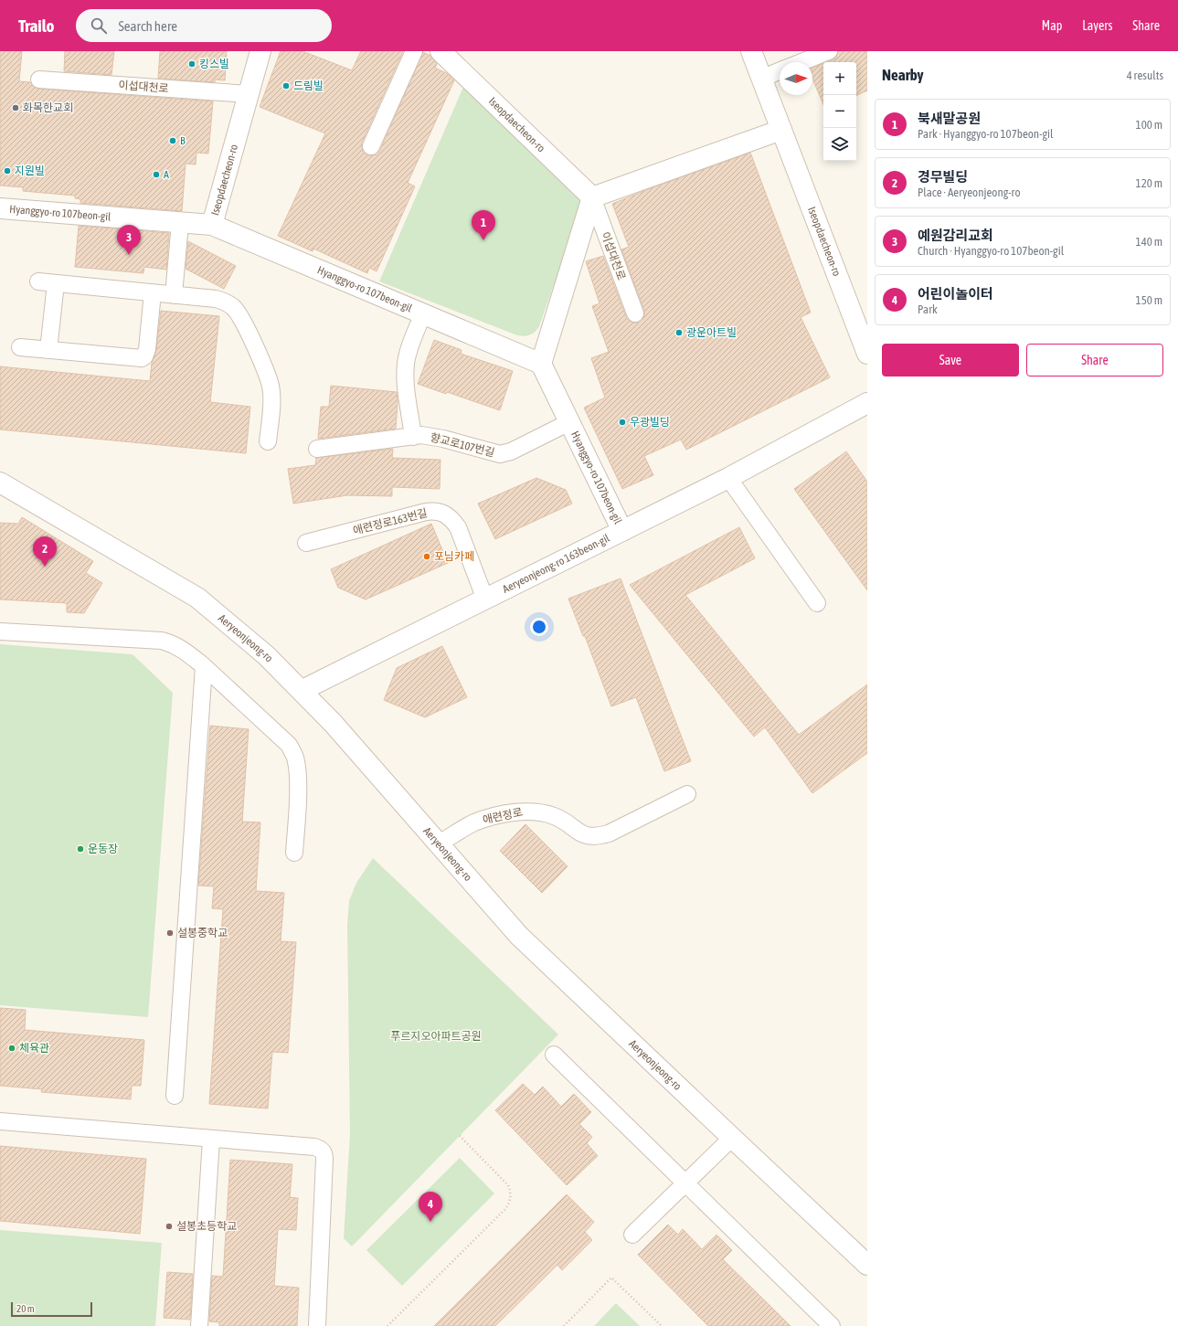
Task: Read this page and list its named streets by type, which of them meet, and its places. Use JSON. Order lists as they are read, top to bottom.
{
  "streets": {
    "street": [
      "Iseopdaecheon-ro",
      "Hyanggyo-ro 107beon-gil",
      "Aeryeonjeong-ro 163beon-gil",
      "Aeryeonjeong-ro"
    ],
    "lane": [
      "이섭대천로",
      "향교로107번길",
      "애련정로163번길",
      "애련정로"
    ]
  },
  "crossings": [
    ["이섭대천로", "Iseopdaecheon-ro"],
    ["Iseopdaecheon-ro", "Hyanggyo-ro 107beon-gil"],
    ["Hyanggyo-ro 107beon-gil", "향교로107번길"],
    ["Hyanggyo-ro 107beon-gil", "Aeryeonjeong-ro 163beon-gil"],
    ["애련정로163번길", "Aeryeonjeong-ro 163beon-gil"],
    ["Aeryeonjeong-ro 163beon-gil", "Aeryeonjeong-ro"],
    ["Aeryeonjeong-ro", "애련정로"]
  ],
  "parks": ["푸르지오아파트공원"],
  "places": [
    "킹스빌",
    "드림빌",
    "화목한교회",
    "B",
    "지원빌",
    "A",
    "광운아트빌",
    "우광빌딩",
    "포님카페",
    "운동장",
    "설봉중학교",
    "체육관",
    "설봉초등학교"
  ],
  "scale_bar": "20 m",
  "north": "right",
  "page": {
    "header": "Trailo",
    "search": "Search here",
    "nav": ["Map", "Layers", "Share"],
    "heading": ["Nearby", "4 results"],
    "map_buttons": ["+", "−"],
    "list": [
      {
        "mark": "1",
        "name": "북새말공원",
        "note": "Park · Hyanggyo-ro 107beon-gil",
        "value": "100 m"
      },
      {
        "mark": "2",
        "name": "경무빌딩",
        "note": "Place · Aeryeonjeong-ro",
        "value": "120 m"
      },
      {
        "mark": "3",
        "name": "예원감리교회",
        "note": "Church · Hyanggyo-ro 107beon-gil",
        "value": "140 m"
      },
      {
        "mark": "4",
        "name": "어린이놀이터",
        "note": "Park",
        "value": "150 m"
      }
    ],
    "pins": [
      "1",
      "3",
      "2",
      "4"
    ],
    "buttons": ["Save", "Share"],
    "scale": "20 m"
  }
}
